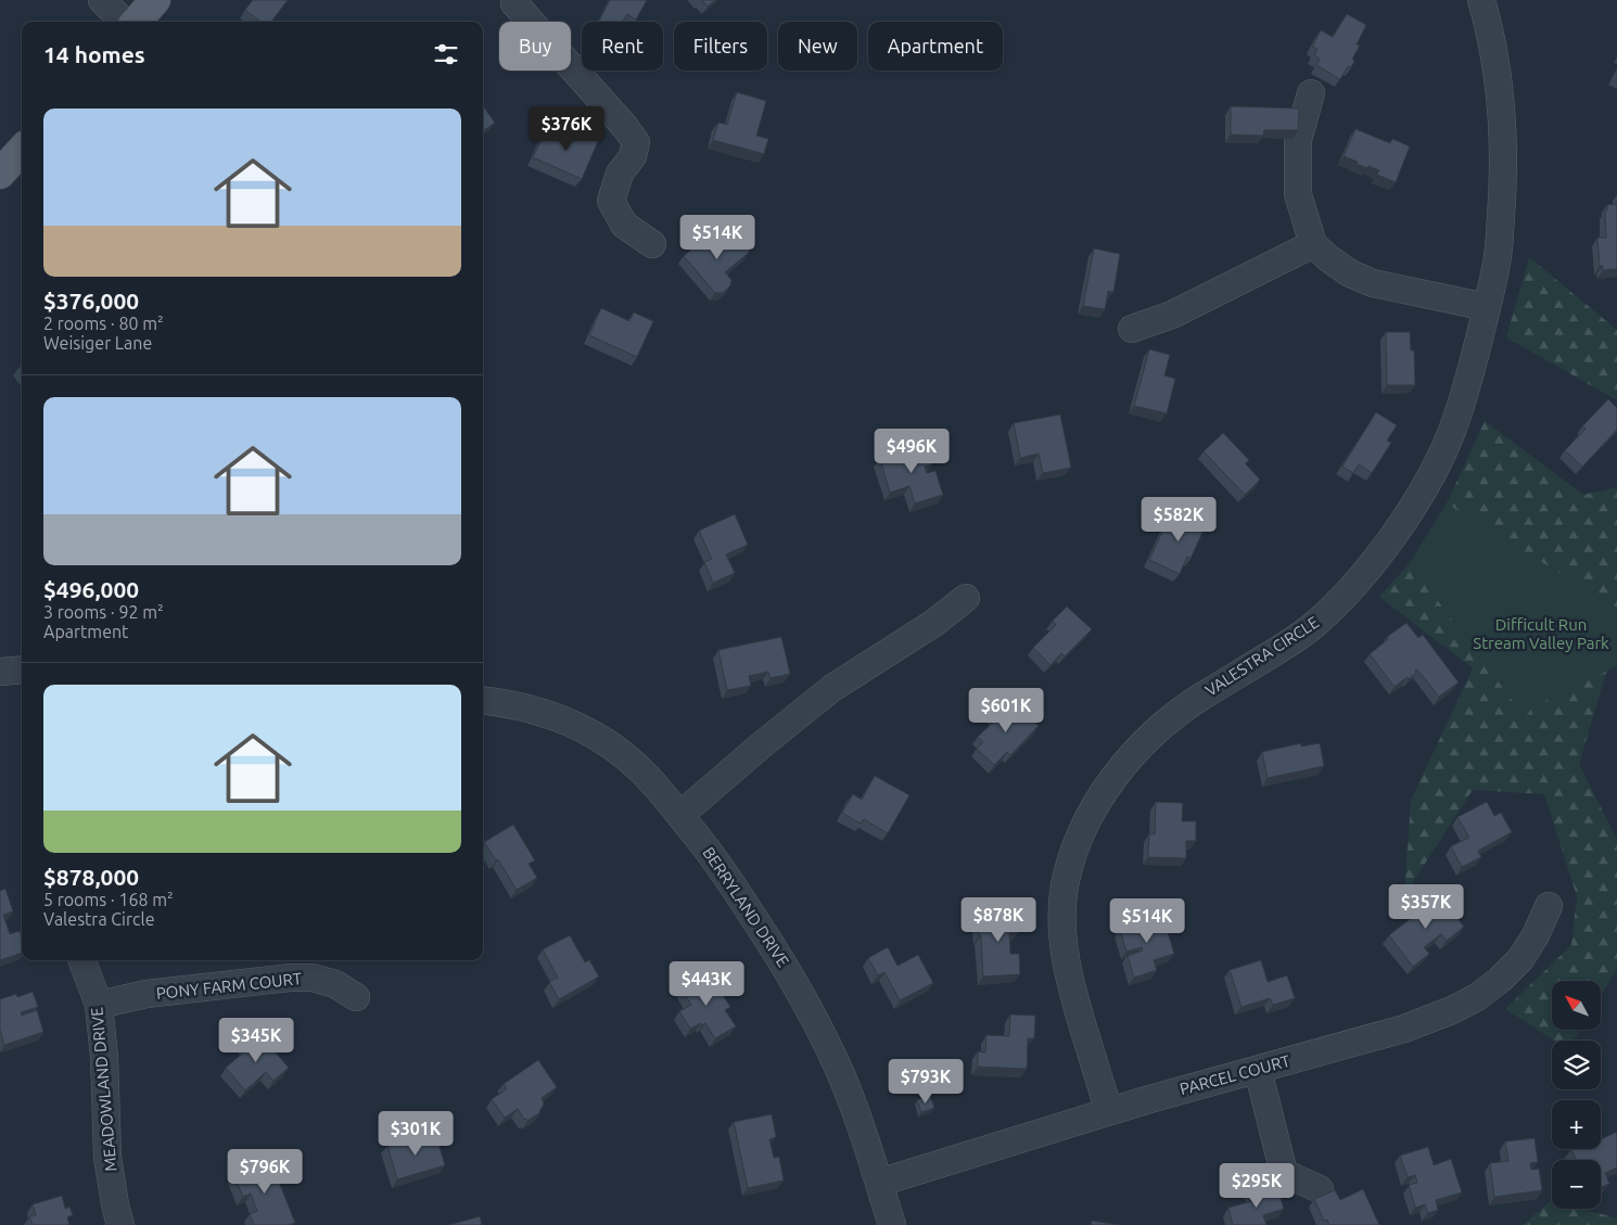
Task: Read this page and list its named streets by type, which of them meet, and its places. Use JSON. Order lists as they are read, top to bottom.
{
  "streets": {
    "street": [
      "VALESTRA CIRCLE",
      "BERRYLAND DRIVE",
      "PONY FARM COURT",
      "PARCEL COURT",
      "MEADOWLAND DRIVE"
    ]
  },
  "crossings": [
    ["VALESTRA CIRCLE", "PARCEL COURT"],
    ["BERRYLAND DRIVE", "PARCEL COURT"],
    ["PONY FARM COURT", "MEADOWLAND DRIVE"]
  ],
  "parks": ["Difficult Run Stream Valley Park"],
  "north": "top left",
  "page": {
    "chip": [
      "Buy",
      "Rent",
      "Filters",
      "New",
      "Apartment"
    ],
    "heading": "14 homes",
    "list": [
      {
        "name": "$376,000",
        "note": "2 rooms · 80 m² · Weisiger Lane"
      },
      {
        "name": "$496,000",
        "note": "3 rooms · 92 m² · Apartment"
      },
      {
        "name": "$878,000",
        "note": "5 rooms · 168 m² · Valestra Circle"
      }
    ],
    "price": [
      "$376K",
      "$514K",
      "$496K",
      "$582K",
      "$601K",
      "$357K",
      "$878K",
      "$514K",
      "$443K",
      "$345K",
      "$793K",
      "$301K",
      "$796K",
      "$295K"
    ],
    "map_buttons": ["+", "−"]
  }
}
